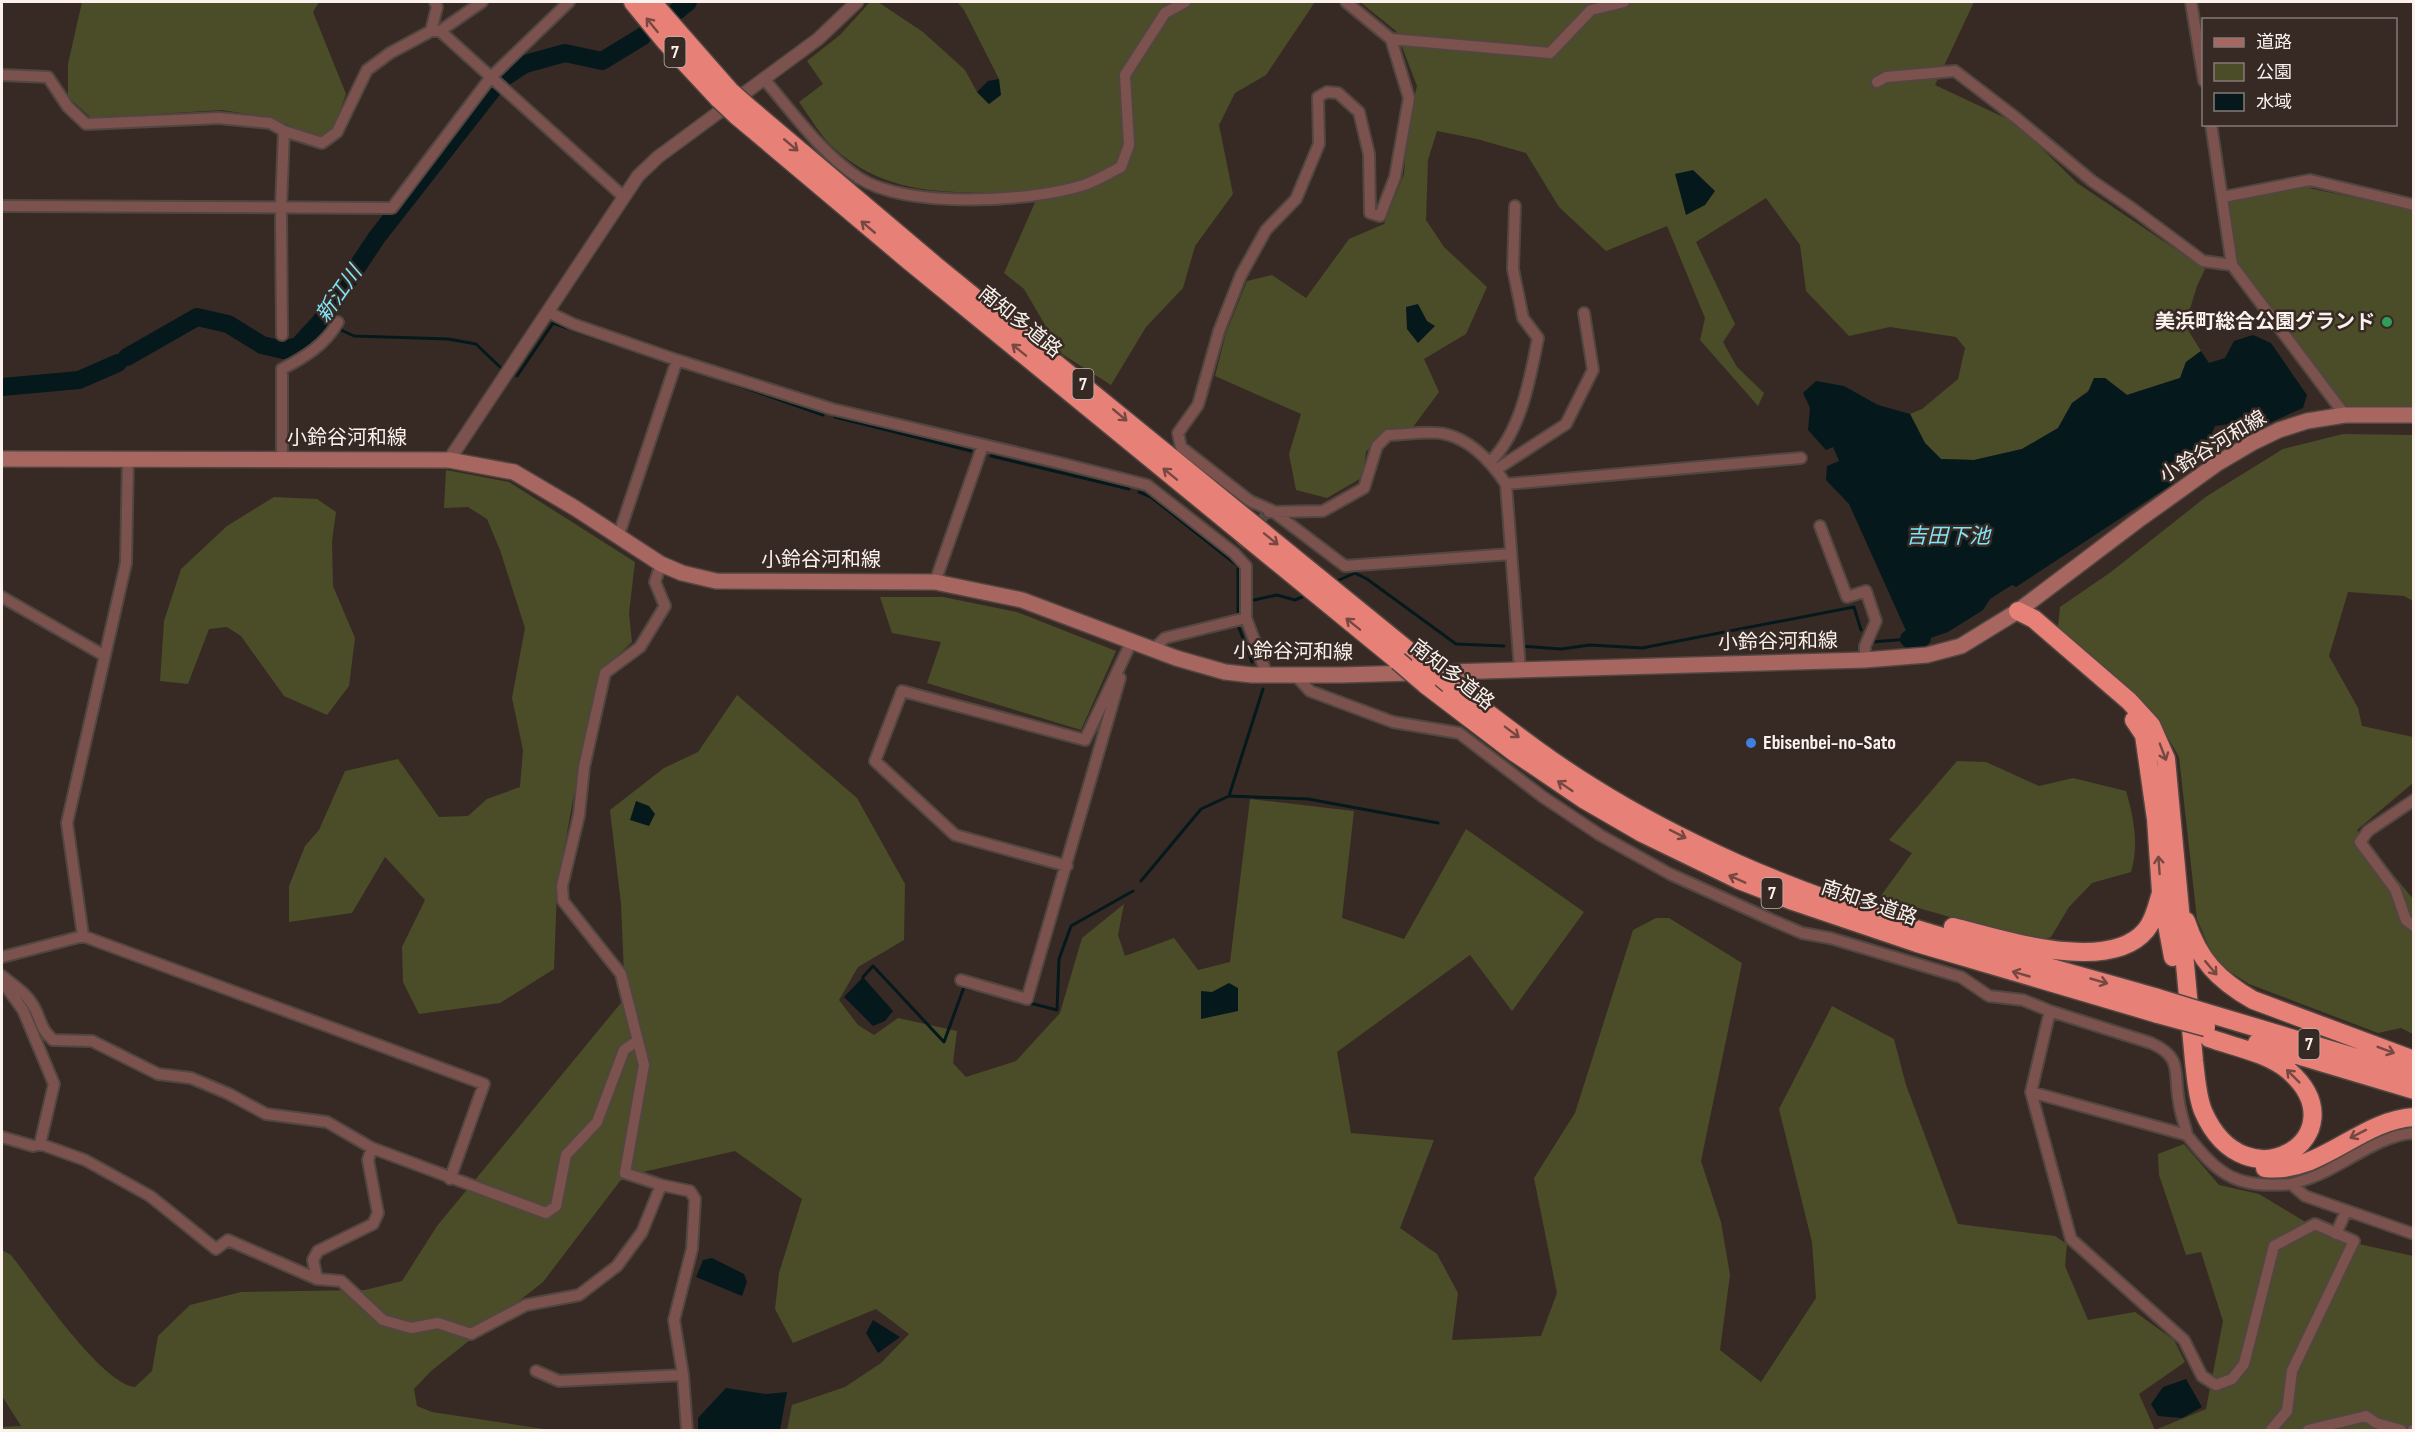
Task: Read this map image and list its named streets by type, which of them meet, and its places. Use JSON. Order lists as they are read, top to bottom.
{
  "streets": {
    "highway": ["7", "南知多道路"],
    "main road": ["小鈴谷河和線"]
  },
  "water": ["新江川", "吉田下池"],
  "places": ["美浜町総合公園グランド", "Ebisenbei-no-Sato"],
  "legend": ["道路", "公園", "水域"]
}
